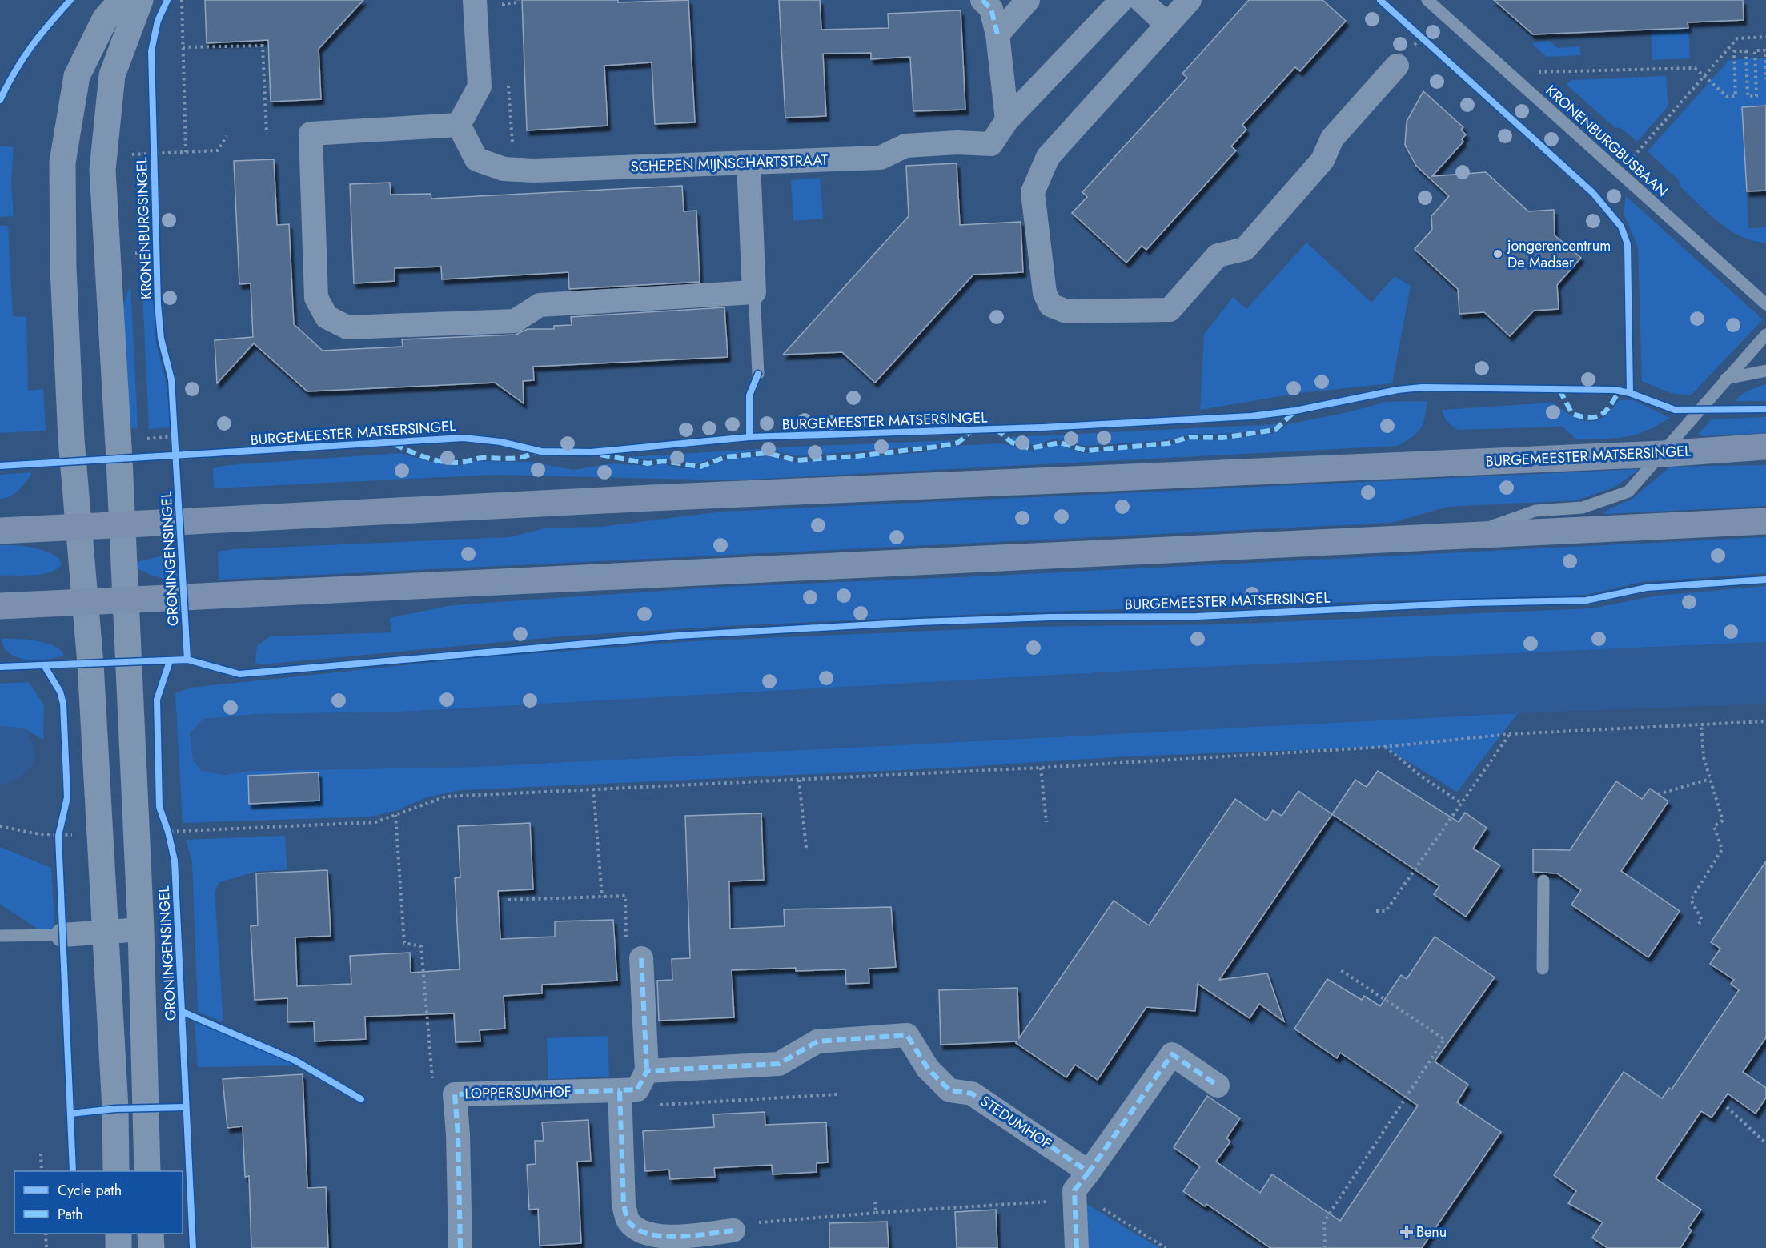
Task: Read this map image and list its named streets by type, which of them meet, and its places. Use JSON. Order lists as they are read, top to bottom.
{
  "streets": {
    "main road": ["BURGEMEESTER MATSERSINGEL"],
    "street": [
      "SCHEPEN MIJNSCHARTSTRAAT",
      "GRONINGENSINGEL",
      "LOPPERSUMHOF",
      "STEDUMHOF"
    ],
    "lane": ["KRONENBURGBUSBAAN"],
    "cycle path": ["KRONENBURGSINGEL"]
  },
  "crossings": [
    ["LOPPERSUMHOF", "STEDUMHOF"]
  ],
  "places": {
    "other": ["jongerencentrum De Madser"],
    "health": ["Benu"]
  },
  "legend": ["Cycle path", "Path"]
}
